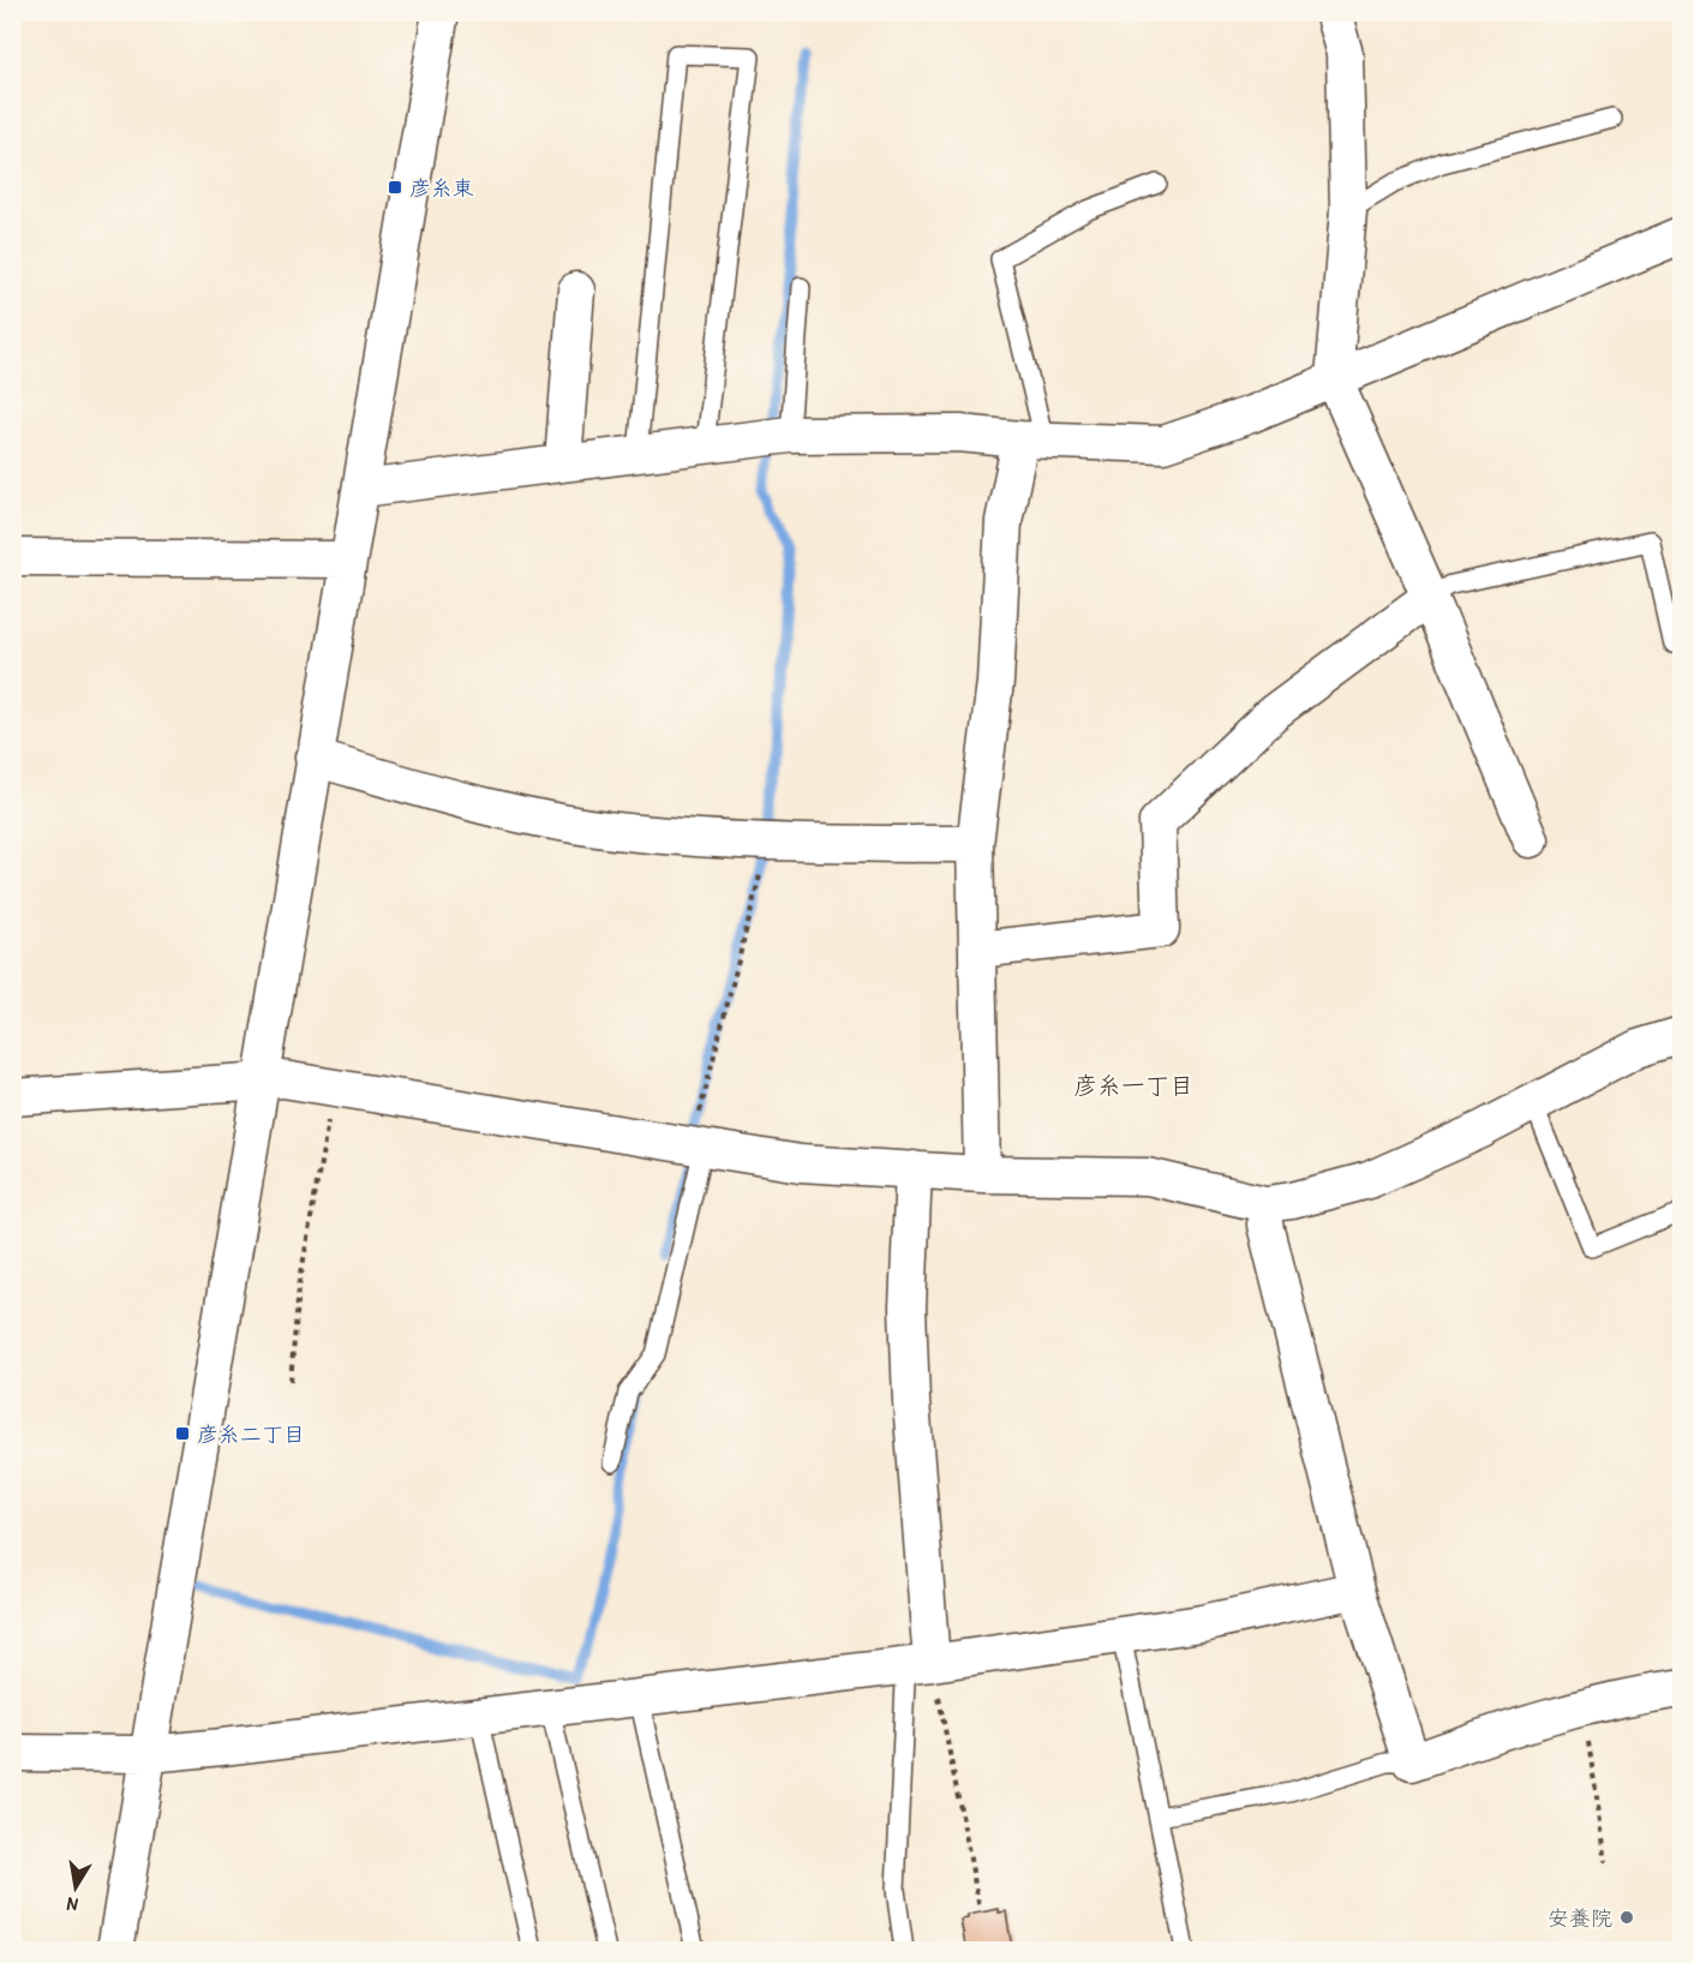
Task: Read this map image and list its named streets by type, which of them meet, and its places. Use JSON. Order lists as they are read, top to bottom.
{
  "districts": ["彦糸一丁目"],
  "places": {
    "transit": ["彦糸東", "彦糸二丁目"],
    "other": ["安養院"]
  },
  "north": "bottom"
}
